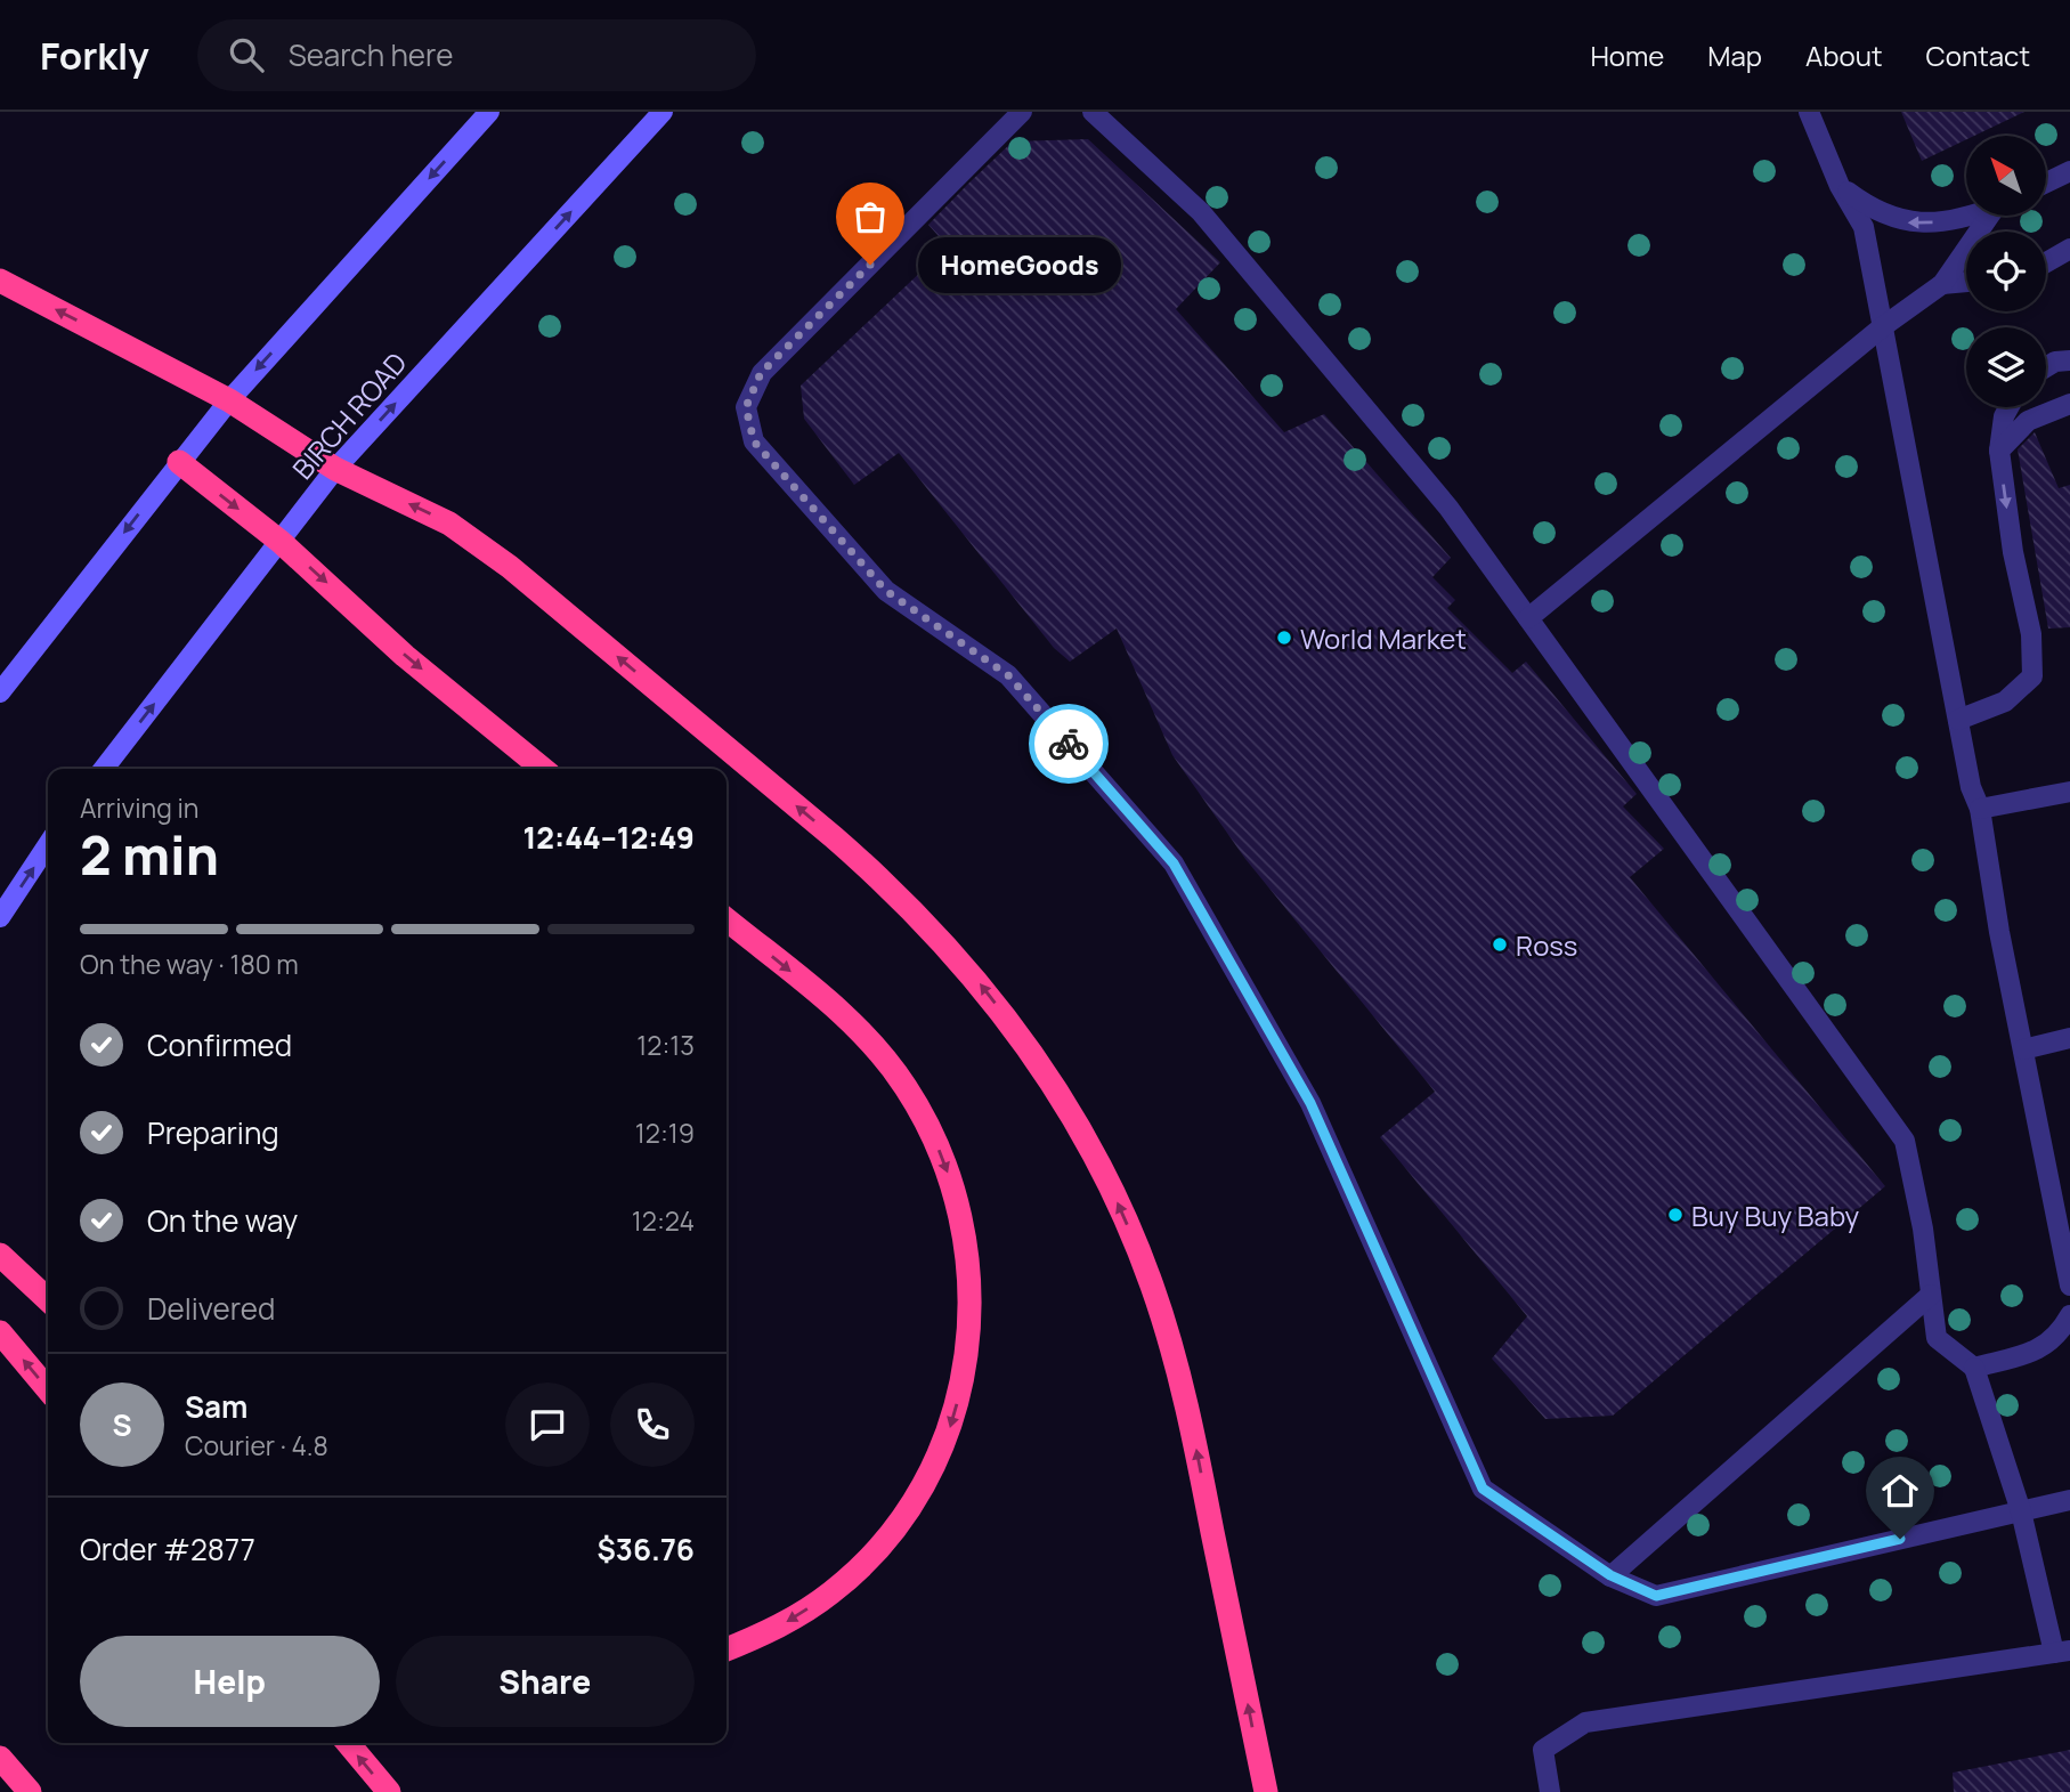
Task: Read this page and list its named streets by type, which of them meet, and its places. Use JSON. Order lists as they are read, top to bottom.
{
  "streets": {
    "main road": ["BIRCH ROAD"]
  },
  "places": [
    "HomeGoods",
    "World Market",
    "Ross",
    "Buy Buy Baby"
  ],
  "north": "top left",
  "page": {
    "header": "Forkly",
    "search": "Search here",
    "nav": [
      "Home",
      "Map",
      "About",
      "Contact"
    ],
    "bubble": "HomeGoods",
    "heading": ["2 min", "Arriving in", "12:44–12:49"],
    "panel": [
      "Sam",
      "Courier · 4.8",
      "Order #2877",
      "$36.76"
    ],
    "bar": "On the way · 180 m",
    "list": [
      ["Confirmed", "12:13"],
      ["Preparing", "12:19"],
      ["On the way", "12:24"],
      "Delivered"
    ],
    "round": "S",
    "buttons": ["Help", "Share"]
  }
}
